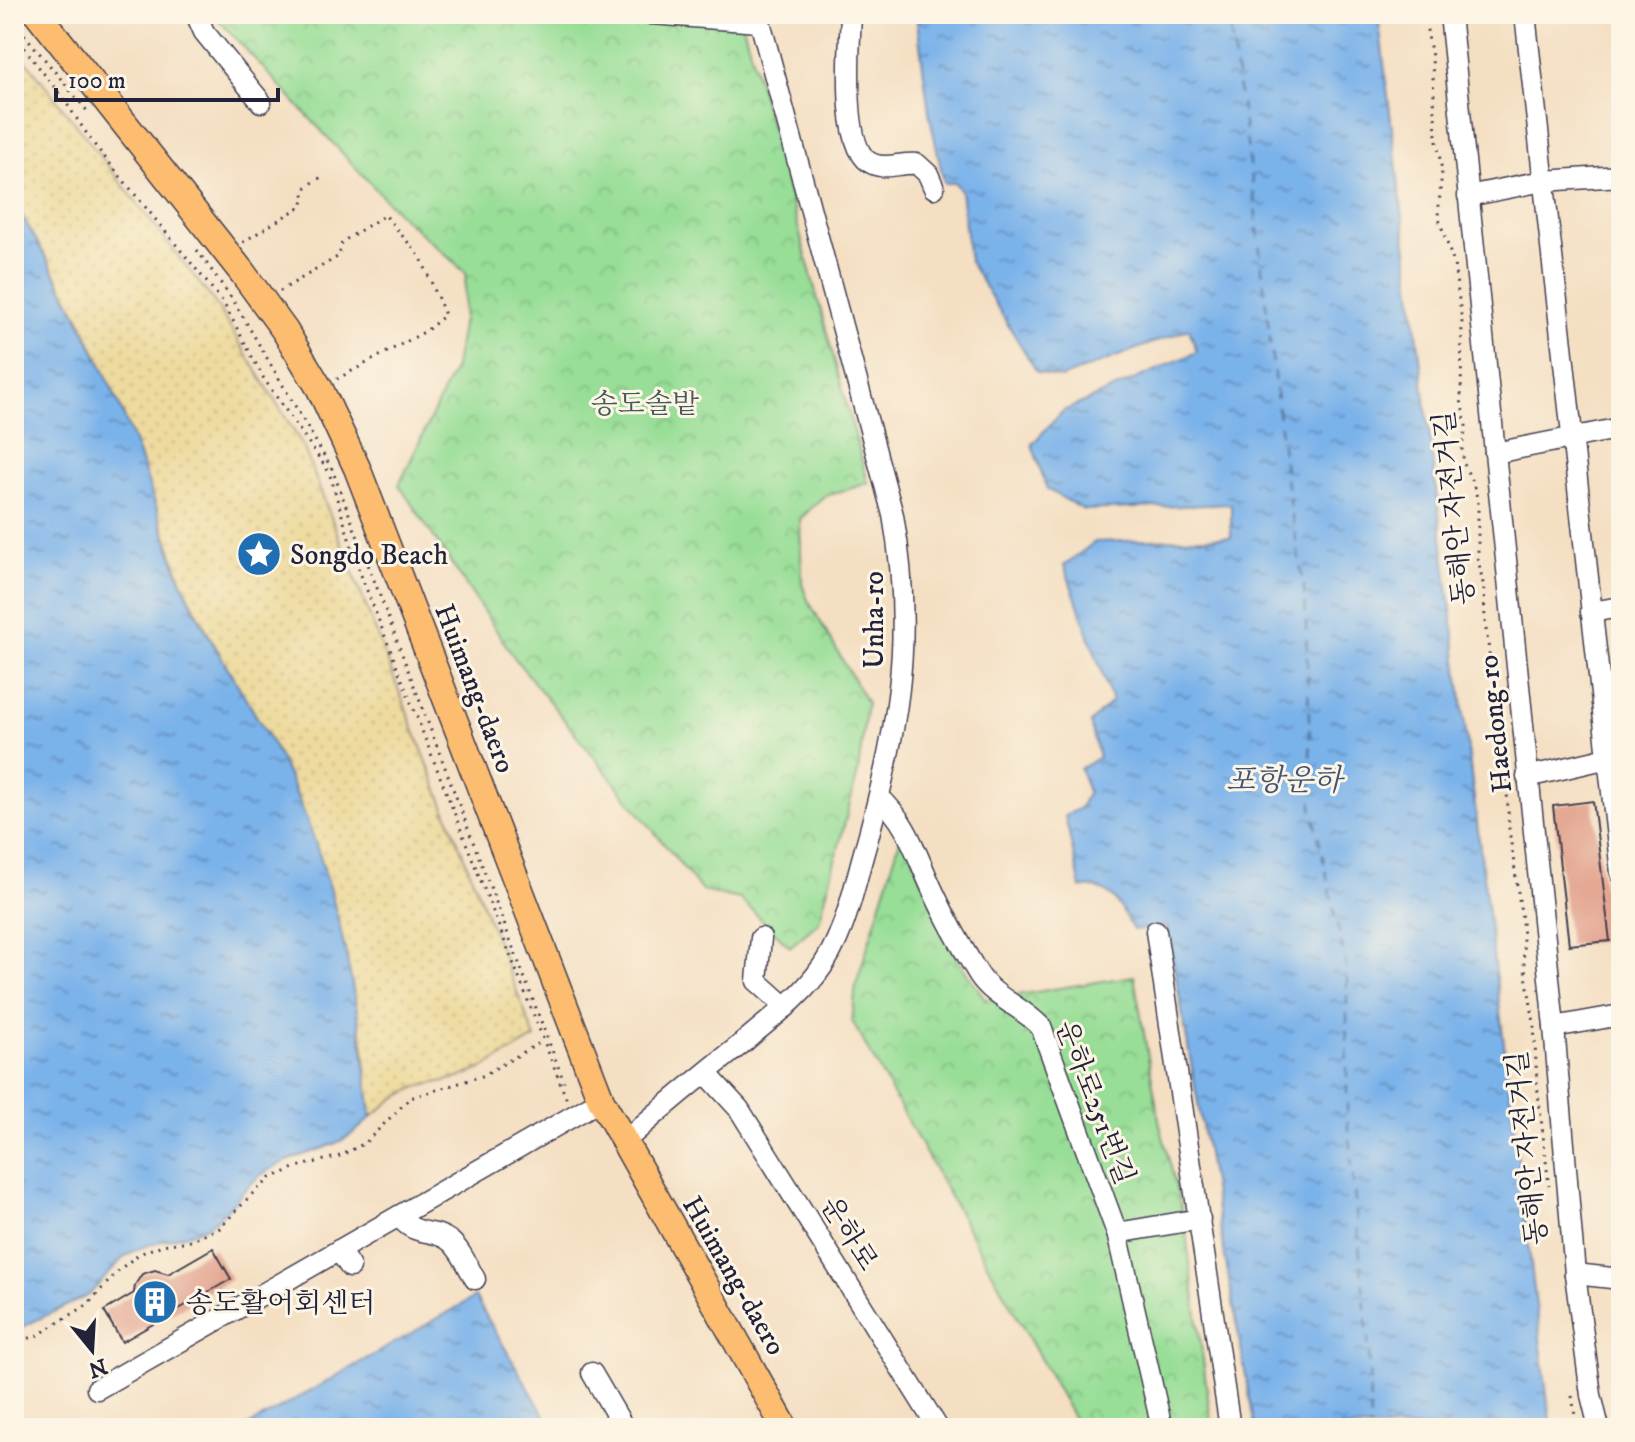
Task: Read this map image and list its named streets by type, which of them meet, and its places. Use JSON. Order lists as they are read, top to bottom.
{
  "streets": {
    "main road": ["Huimang-daero"],
    "street": [
      "Unha-ro",
      "Haedong-ro",
      "운하로251번길",
      "운하로"
    ],
    "path": ["동해안 자전거길"]
  },
  "crossings": [
    ["Unha-ro", "Huimang-daero"],
    ["Unha-ro", "운하로251번길"],
    ["Unha-ro", "운하로"]
  ],
  "water": ["포항운하"],
  "parks": ["송도솔밭"],
  "places": {
    "place": ["Songdo Beach"],
    "building": ["송도활어회센터"]
  },
  "scale_bar": "100 m",
  "north": "bottom"
}
